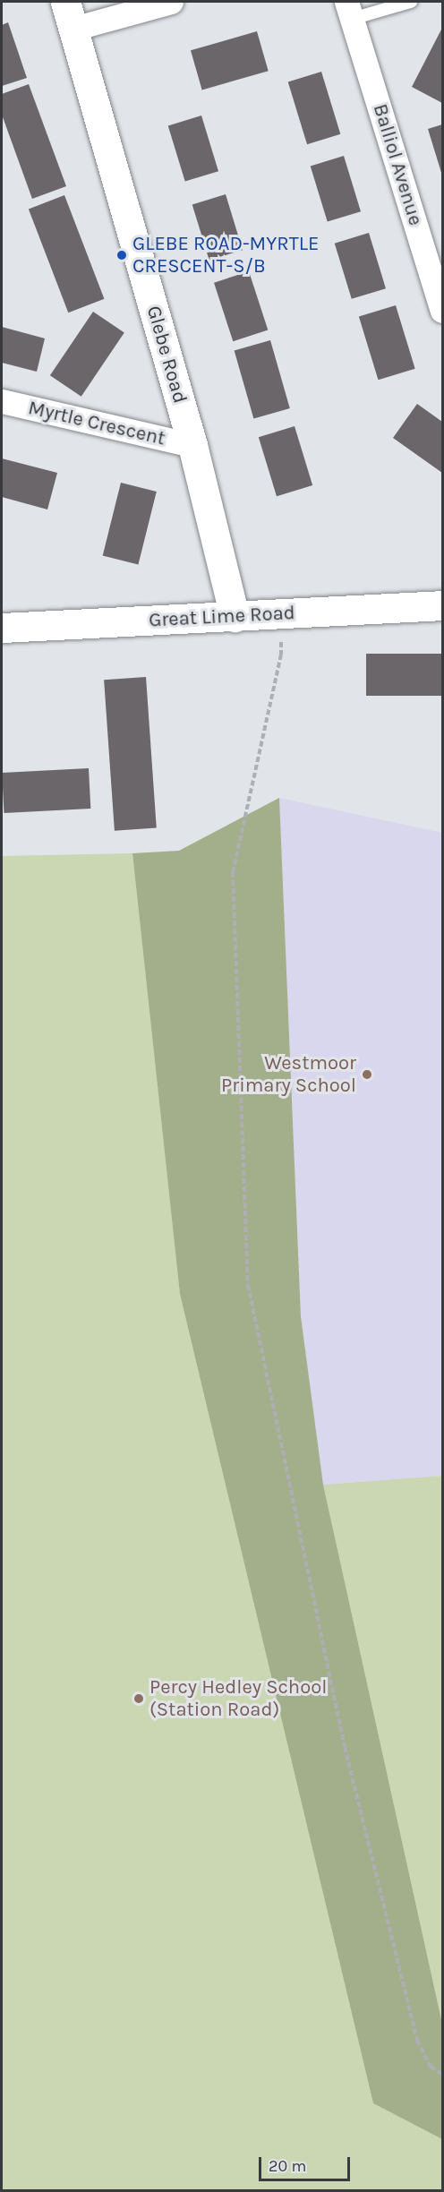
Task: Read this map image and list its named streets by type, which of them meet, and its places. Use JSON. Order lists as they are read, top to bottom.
{
  "streets": {
    "street": [
      "Balliol Avenue",
      "Glebe Road",
      "Myrtle Crescent",
      "Great Lime Road"
    ]
  },
  "crossings": [
    ["Glebe Road", "Myrtle Crescent"],
    ["Glebe Road", "Great Lime Road"]
  ],
  "places": ["GLEBE ROAD-MYRTLE CRESCENT-S/B", "Westmoor Primary School", "Percy Hedley School (Station Road)"],
  "scale_bar": "20 m"
}
